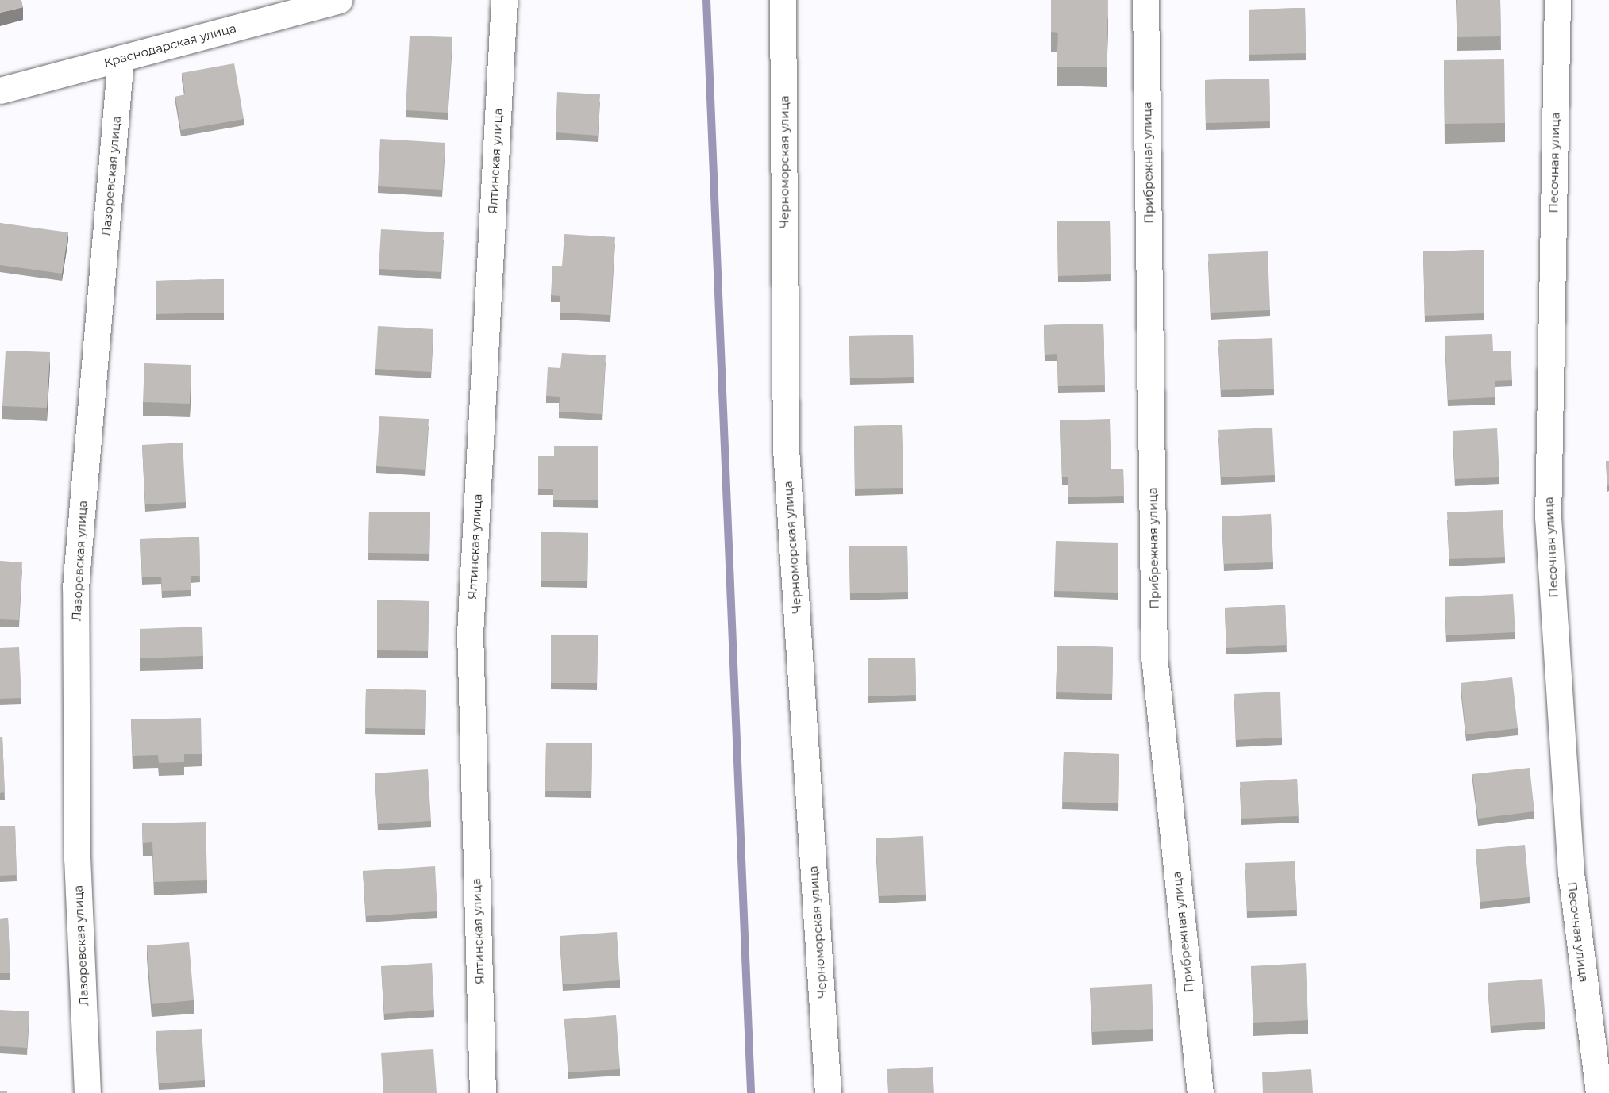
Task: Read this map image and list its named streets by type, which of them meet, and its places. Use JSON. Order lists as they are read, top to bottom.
{
  "streets": {
    "street": [
      "Краснодарская улица",
      "Ялтинская улица",
      "Черноморская улица",
      "Прибрежная улица",
      "Песочная улица",
      "Лазоревская улица"
    ]
  },
  "crossings": [
    ["Краснодарская улица", "Лазоревская улица"]
  ]
}
